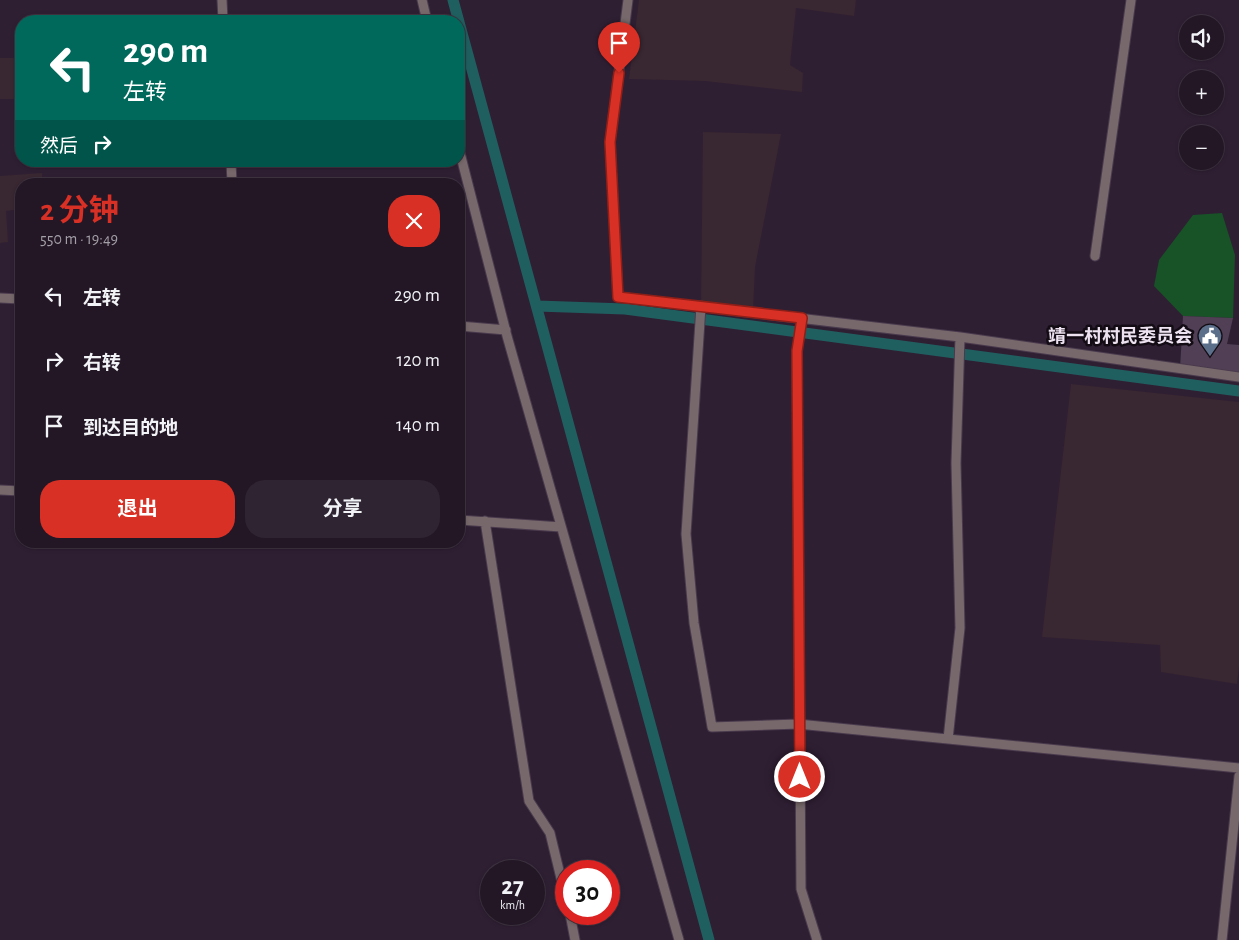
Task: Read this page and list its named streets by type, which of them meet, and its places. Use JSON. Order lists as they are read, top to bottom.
{
  "places": {
    "public building": ["靖一村村民委员会"]
  },
  "page": {
    "map_buttons": ["+", "−"],
    "turn": ["290 m", "左转"],
    "then": "然后",
    "heading": ["2 分钟", "550 m · 19:49"],
    "list": [
      {
        "name": "左转",
        "value": "290 m"
      },
      {
        "name": "右转",
        "value": "120 m"
      },
      {
        "name": "到达目的地",
        "value": "140 m"
      }
    ],
    "buttons": ["退出", "分享"],
    "speed": "27 km/h",
    "limit": "30"
  }
}
